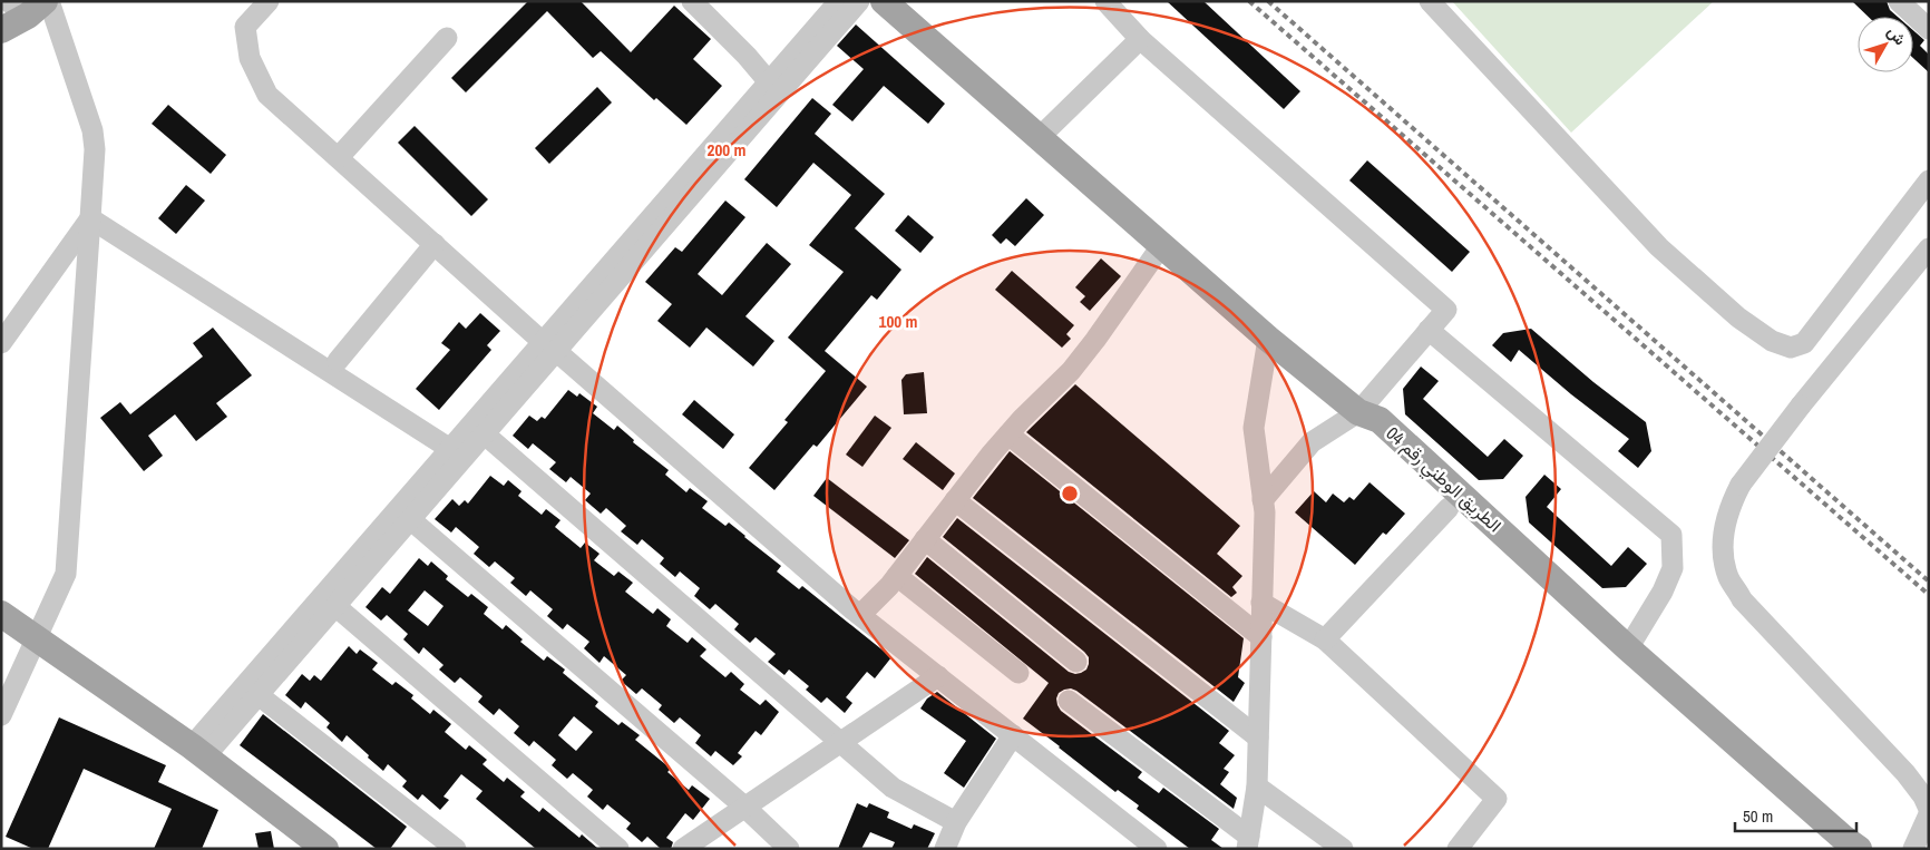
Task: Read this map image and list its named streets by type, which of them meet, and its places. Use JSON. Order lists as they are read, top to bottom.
{
  "streets": {
    "main road": ["الطريق الوطني رقم 04"]
  },
  "scale_bar": "50 m",
  "north": "top right",
  "rings": ["200 m", "100 m"]
}
